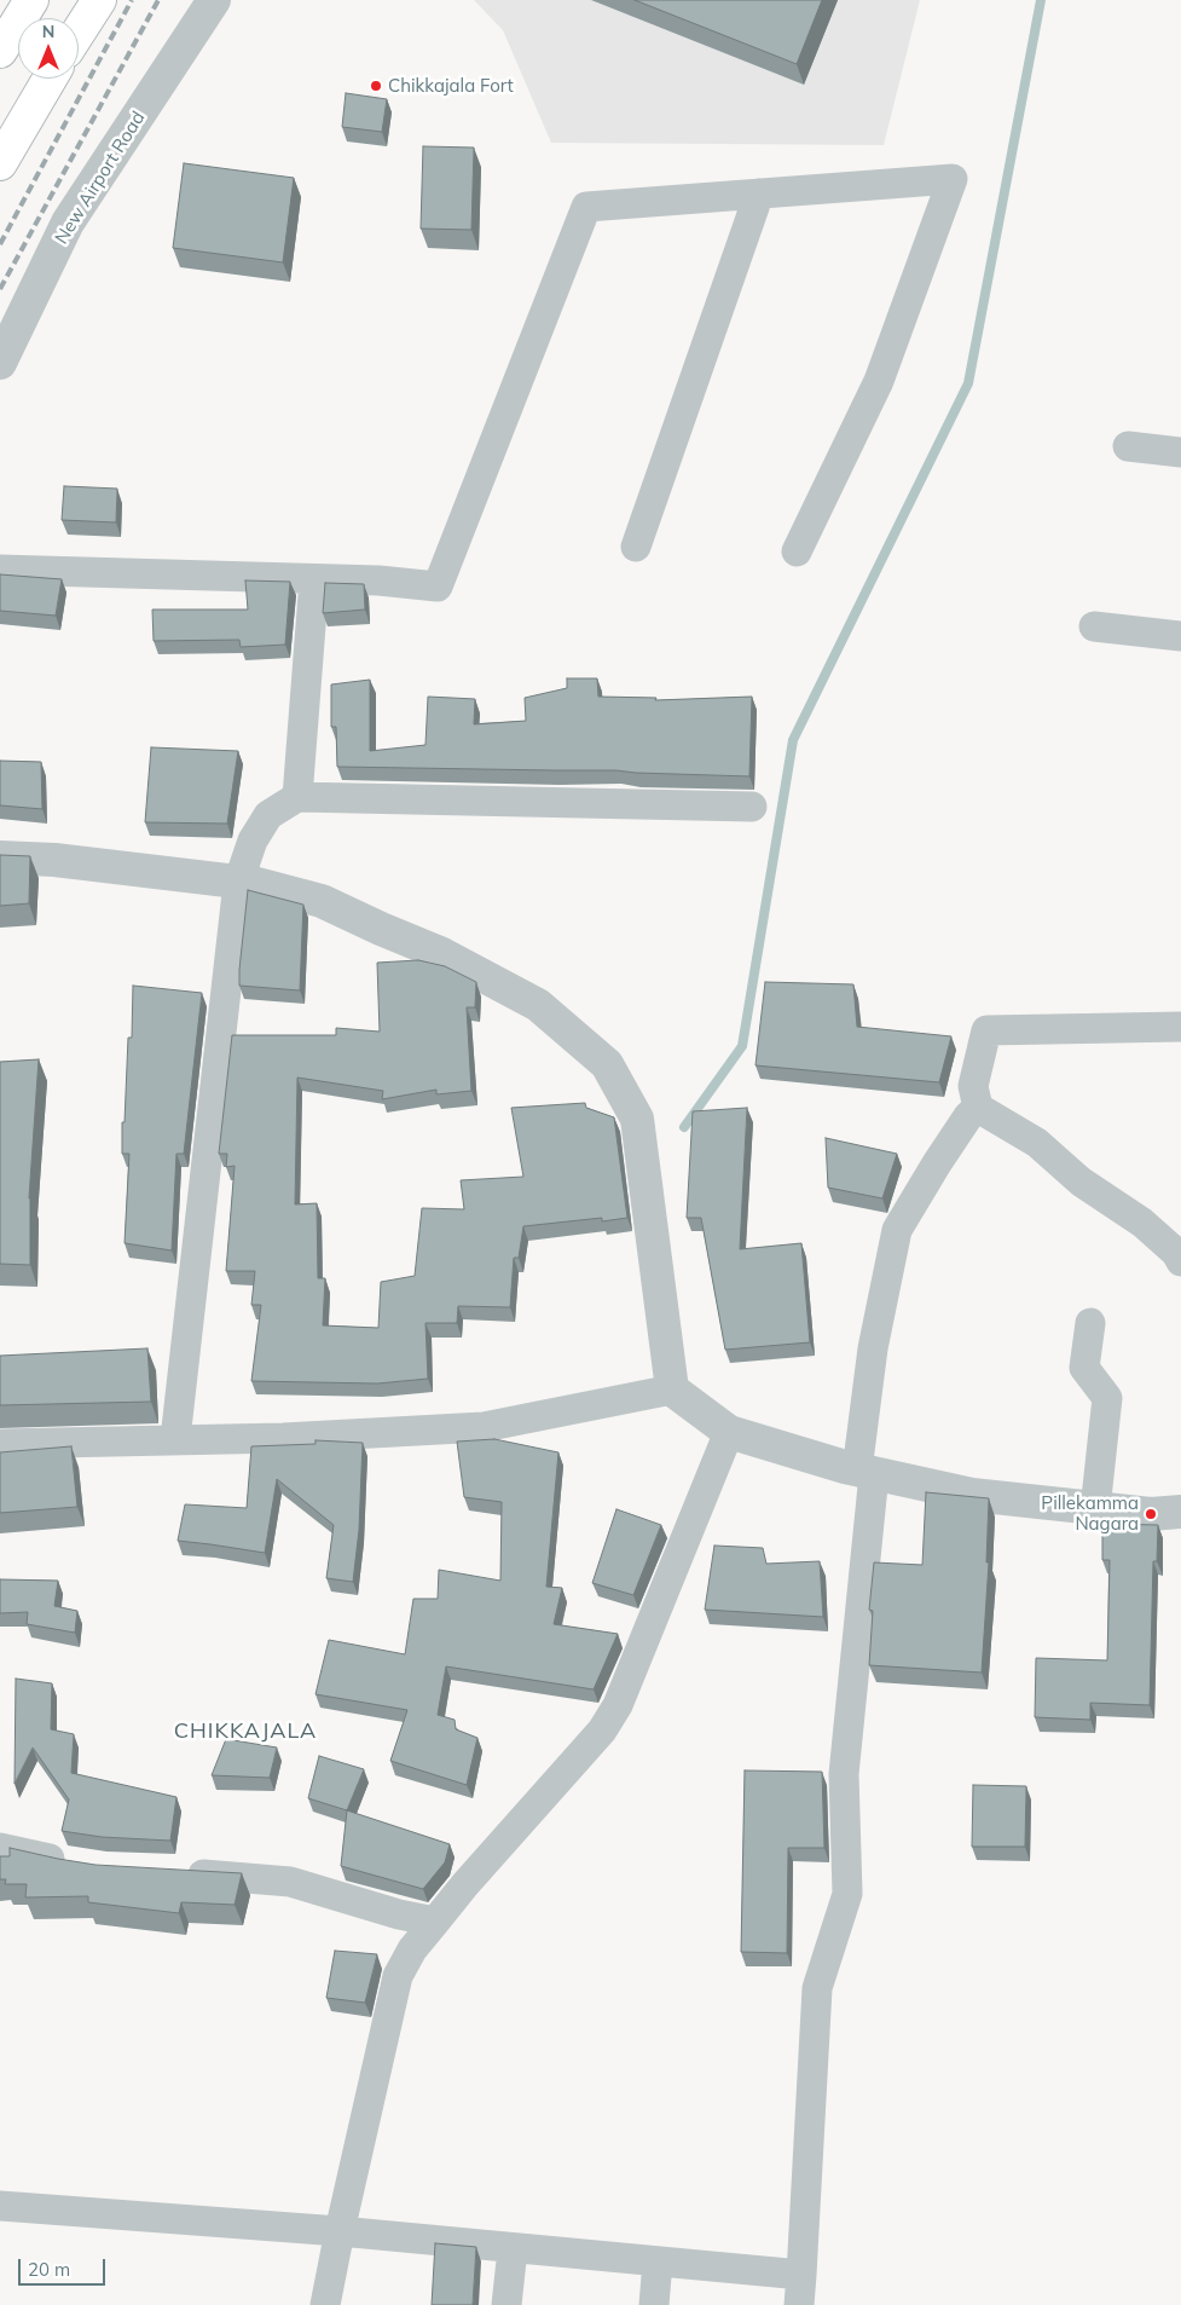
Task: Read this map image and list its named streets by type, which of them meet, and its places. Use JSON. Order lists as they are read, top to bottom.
{
  "streets": {
    "street": ["New Airport Road"]
  },
  "districts": ["CHIKKAJALA"],
  "places": ["Chikkajala Fort", "Pillekamma Nagara"],
  "scale_bar": "20 m",
  "north": "top"
}
